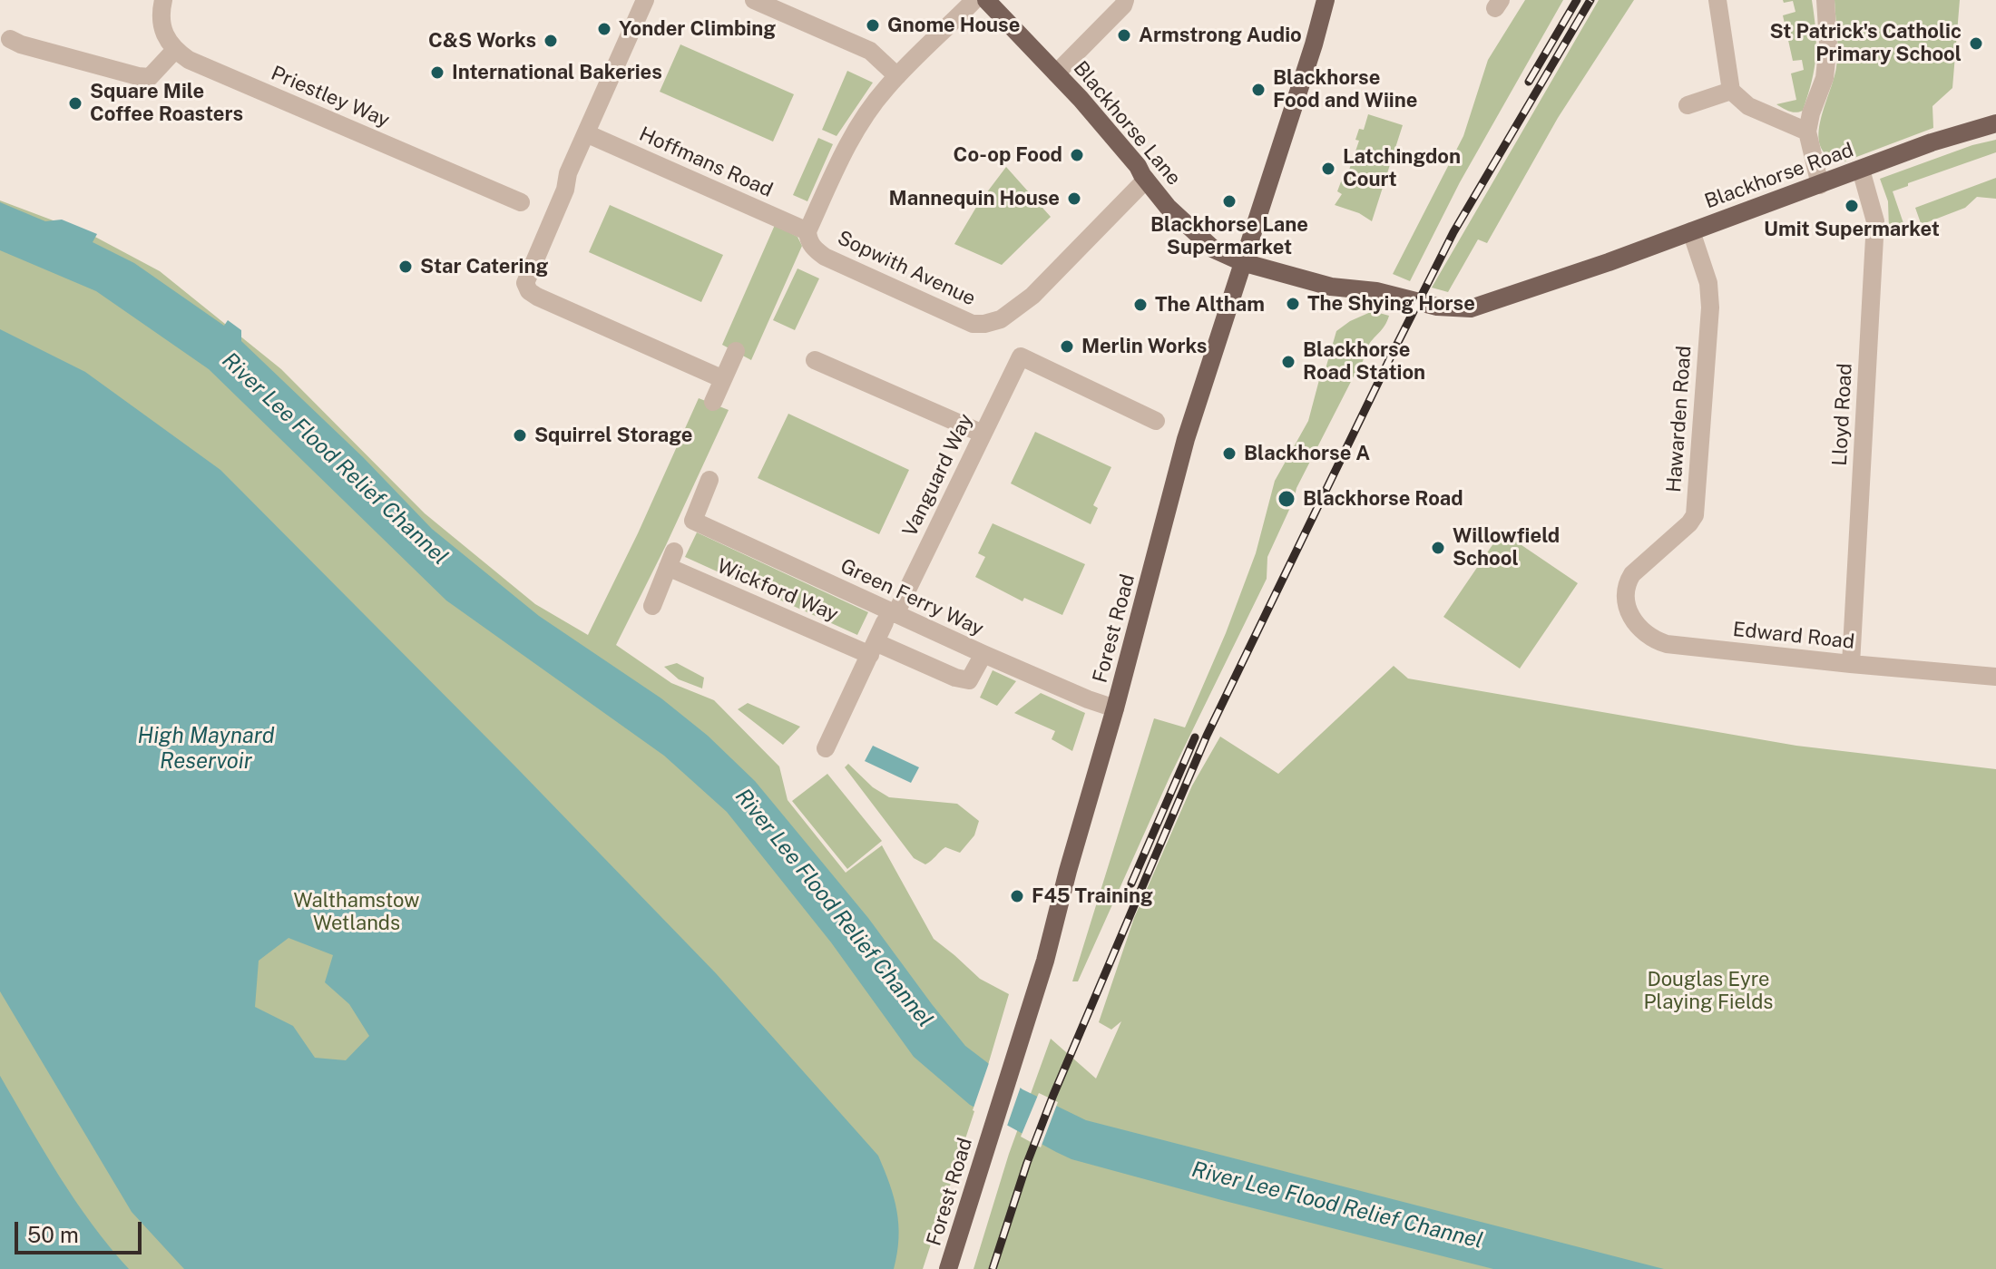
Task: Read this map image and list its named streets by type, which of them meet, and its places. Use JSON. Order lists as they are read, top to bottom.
{
  "streets": {
    "main road": ["Blackhorse Lane", "Blackhorse Road", "Forest Road"],
    "street": [
      "Priestley Way",
      "Hoffmans Road",
      "Sopwith Avenue",
      "Lloyd Road",
      "Hawarden Road",
      "Vanguard Way",
      "Wickford Way",
      "Green Ferry Way",
      "Edward Road"
    ]
  },
  "crossings": [
    ["Blackhorse Lane", "Blackhorse Road"],
    ["Blackhorse Lane", "Sopwith Avenue"],
    ["Blackhorse Lane", "Forest Road"],
    ["Hoffmans Road", "Sopwith Avenue"],
    ["Blackhorse Road", "Lloyd Road"],
    ["Blackhorse Road", "Hawarden Road"],
    ["Blackhorse Road", "Forest Road"],
    ["Lloyd Road", "Edward Road"],
    ["Hawarden Road", "Edward Road"],
    ["Vanguard Way", "Wickford Way"],
    ["Vanguard Way", "Green Ferry Way"],
    ["Wickford Way", "Green Ferry Way"],
    ["Green Ferry Way", "Forest Road"]
  ],
  "water": ["River Lee Flood Relief Channel", "High Maynard Reservoir"],
  "parks": ["Walthamstow Wetlands", "Douglas Eyre Playing Fields"],
  "places": [
    "Gnome House",
    "Yonder Climbing",
    "Armstrong Audio",
    "C&S Works",
    "St Patrick's Catholic Primary School",
    "International Bakeries",
    "Blackhorse Food and Wiine",
    "Square Mile Coffee Roasters",
    "Co-op Food",
    "Latchingdon Court",
    "Mannequin House",
    "Blackhorse Lane Supermarket",
    "Umit Supermarket",
    "Star Catering",
    "The Shying Horse",
    "The Altham",
    "Merlin Works",
    "Blackhorse Road Station",
    "Squirrel Storage",
    "Blackhorse A",
    "Blackhorse Road",
    "Willowfield School",
    "F45 Training"
  ],
  "scale_bar": "50 m"
}
